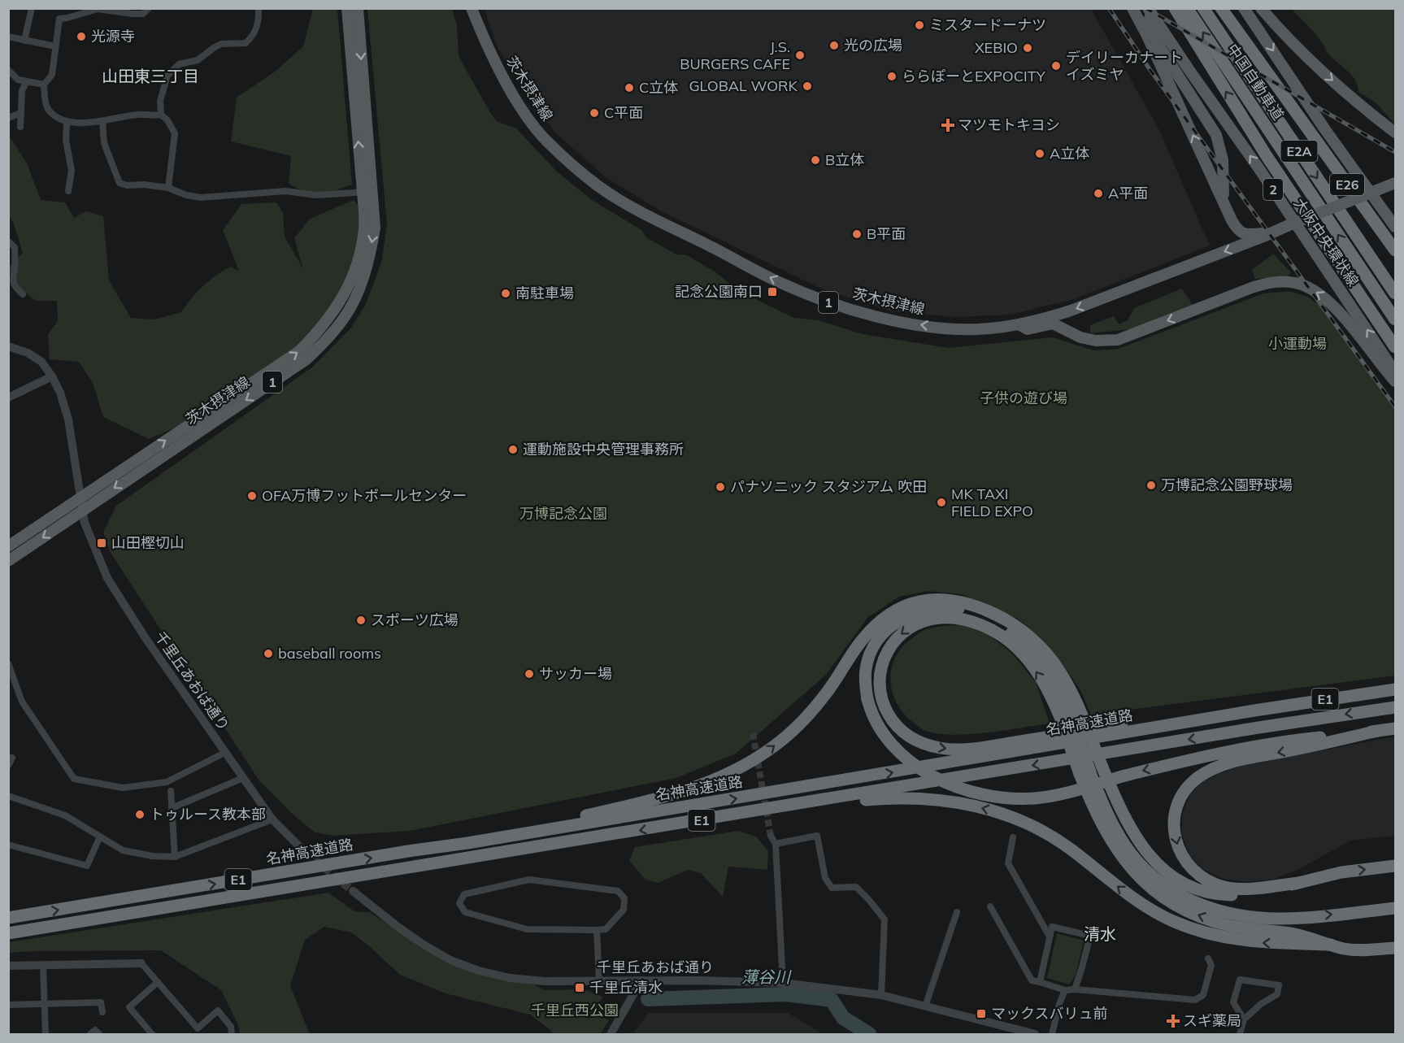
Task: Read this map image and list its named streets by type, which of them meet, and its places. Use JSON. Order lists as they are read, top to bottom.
{
  "streets": {
    "highway": [
      "中国自動車道",
      "E2A",
      "E26",
      "E1",
      "名神高速道路"
    ],
    "main road": [
      "茨木摂津線",
      "2",
      "大阪中央環状線",
      "1"
    ],
    "street": ["千里丘あおば通り"]
  },
  "crossings": [
    ["茨木摂津線", "千里丘あおば通り"]
  ],
  "districts": ["山田東三丁目", "清水"],
  "water": ["薄谷川"],
  "parks": [
    "小運動場",
    "子供の遊び場",
    "万博記念公園",
    "千里丘西公園"
  ],
  "places": {
    "other": [
      "ミスタードーナツ",
      "光源寺",
      "光の広場",
      "XEBIO",
      "J.S. BURGERS CAFE",
      "デイリーカナート イズミヤ",
      "ららぽーとEXPOCITY",
      "GLOBAL WORK",
      "C立体",
      "C平面",
      "A立体",
      "B立体",
      "A平面",
      "B平面",
      "南駐車場",
      "運動施設中央管理事務所",
      "万博記念公園野球場",
      "パナソニック スタジアム 吹田",
      "OFA万博フットボールセンター",
      "MK TAXI FIELD EXPO",
      "スポーツ広場",
      "baseball rooms",
      "サッカー場",
      "トゥルース教本部"
    ],
    "health": ["マツモトキヨシ", "スギ薬局"],
    "transit": [
      "記念公園南口",
      "山田樫切山",
      "千里丘清水",
      "マックスバリュ前"
    ]
  }
}
